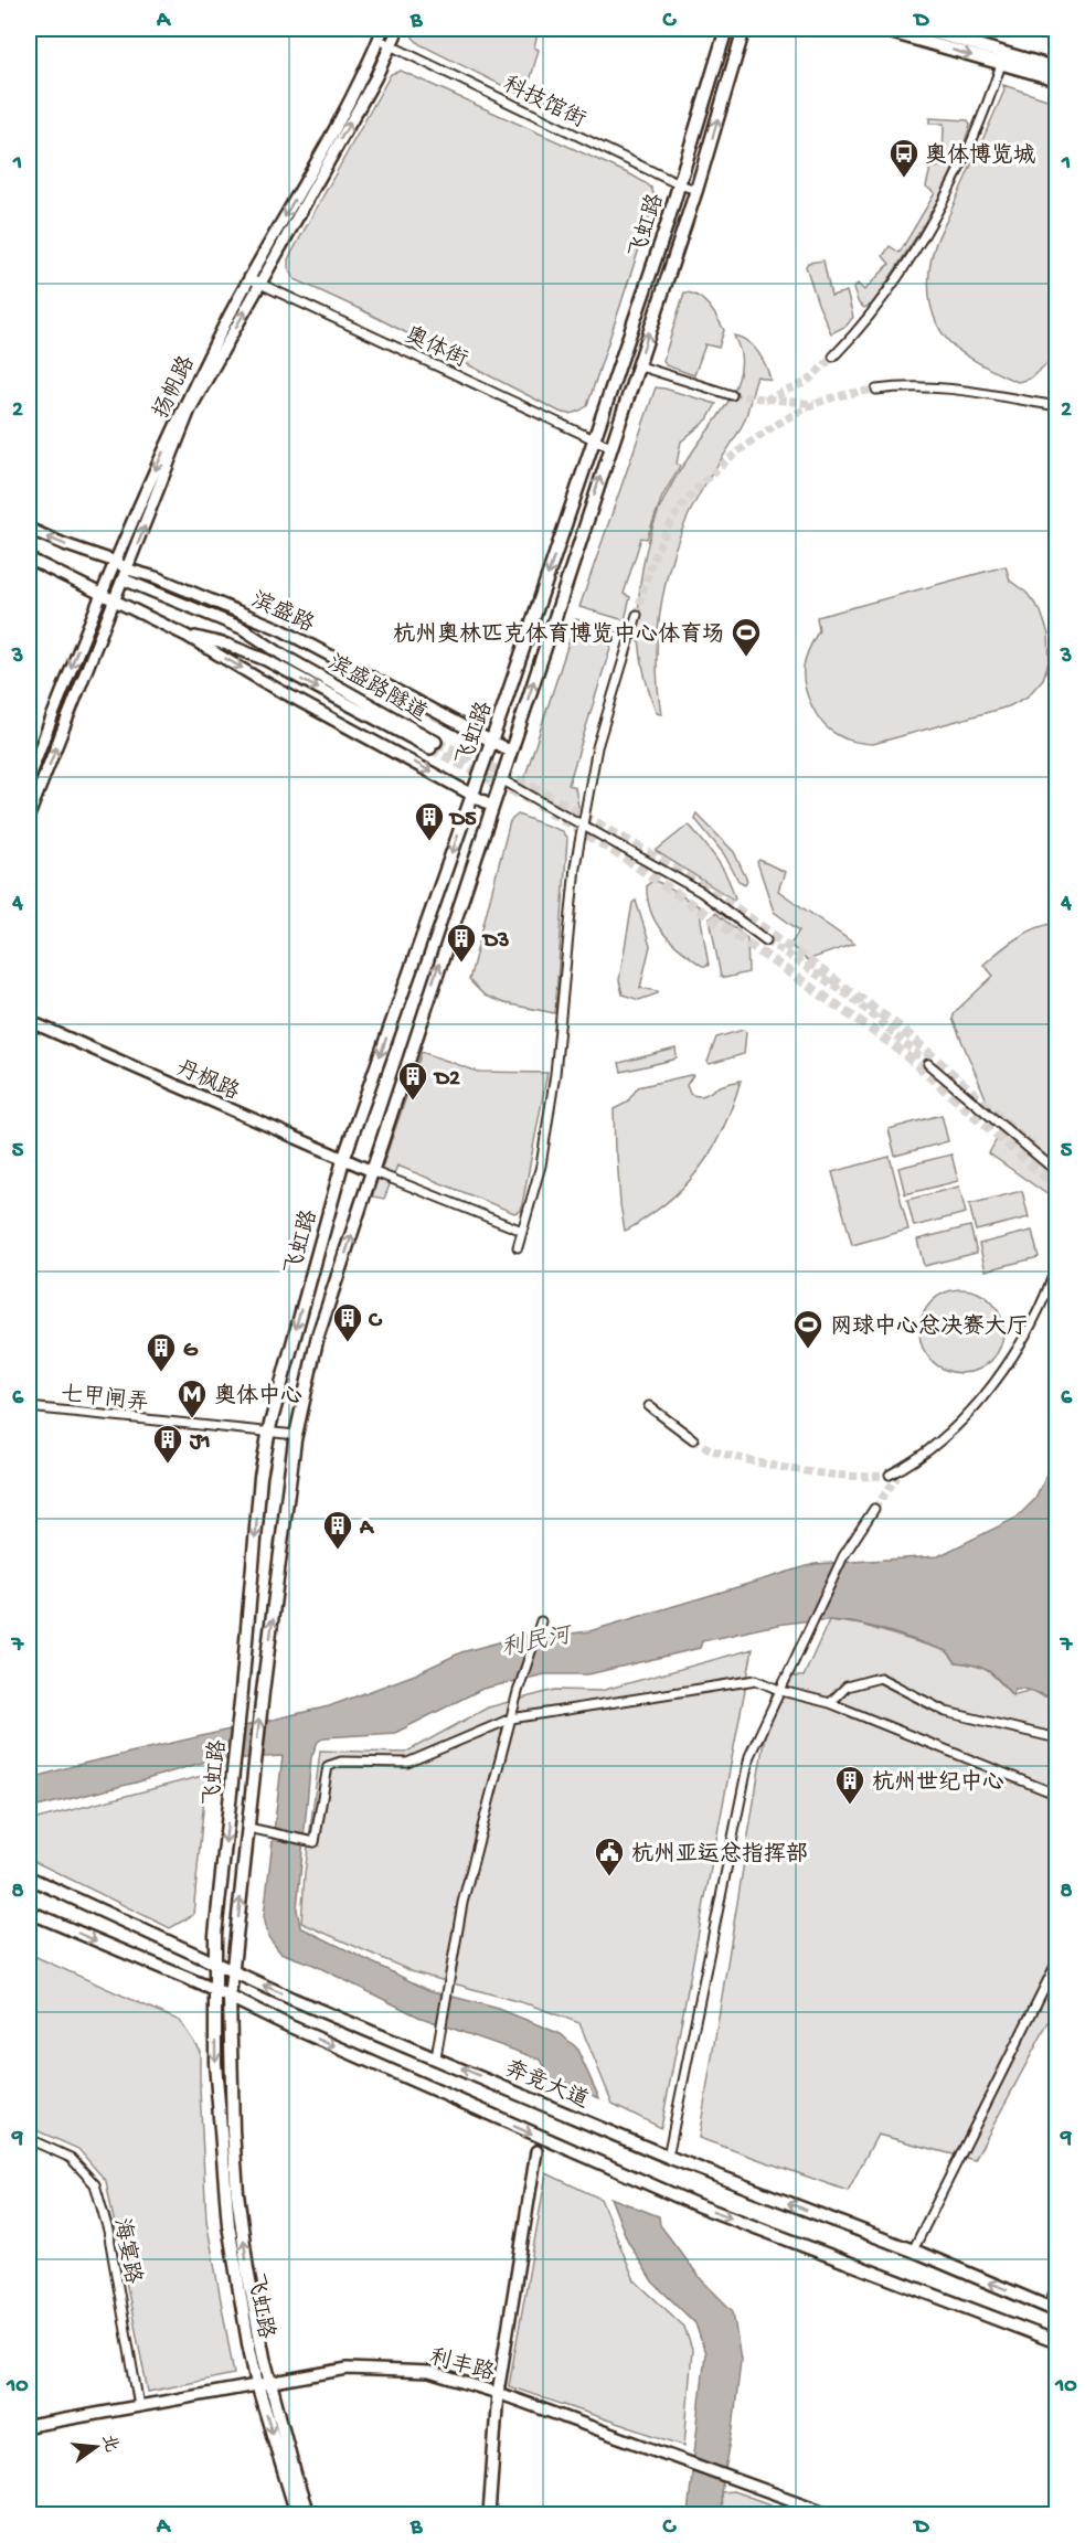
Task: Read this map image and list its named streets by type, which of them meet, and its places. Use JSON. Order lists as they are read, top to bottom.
{
  "streets": {
    "main road": [
      "飞虹路",
      "扬帆路",
      "滨盛路",
      "滨盛路隧道",
      "丹枫路",
      "奔竞大道",
      "利丰路"
    ],
    "street": [
      "科技馆街",
      "奥体街",
      "七甲闸弄",
      "海宴路"
    ]
  },
  "crossings": [
    ["科技馆街", "飞虹路"],
    ["科技馆街", "扬帆路"],
    ["飞虹路", "奥体街"],
    ["飞虹路", "滨盛路"],
    ["飞虹路", "丹枫路"],
    ["飞虹路", "七甲闸弄"],
    ["飞虹路", "奔竞大道"],
    ["飞虹路", "利丰路"],
    ["奥体街", "扬帆路"],
    ["扬帆路", "滨盛路"],
    ["滨盛路", "滨盛路隧道"],
    ["海宴路", "利丰路"]
  ],
  "water": ["利民河"],
  "places": {
    "bus stop": ["奥体博览城"],
    "sports": ["杭州奥林匹克体育博览中心体育场", "网球中心总决赛大厅"],
    "building": [
      "D5",
      "D3",
      "D2",
      "C",
      "G",
      "J1",
      "A",
      "杭州世纪中心"
    ],
    "metro station": ["奥体中心"],
    "public building": ["杭州亚运总指挥部"]
  },
  "north": "right",
  "grid": {
    "columns": [
      "A",
      "B",
      "C",
      "D"
    ],
    "rows": [
      "1",
      "2",
      "3",
      "4",
      "5",
      "6",
      "7",
      "8",
      "9",
      "10"
    ]
  }
}
